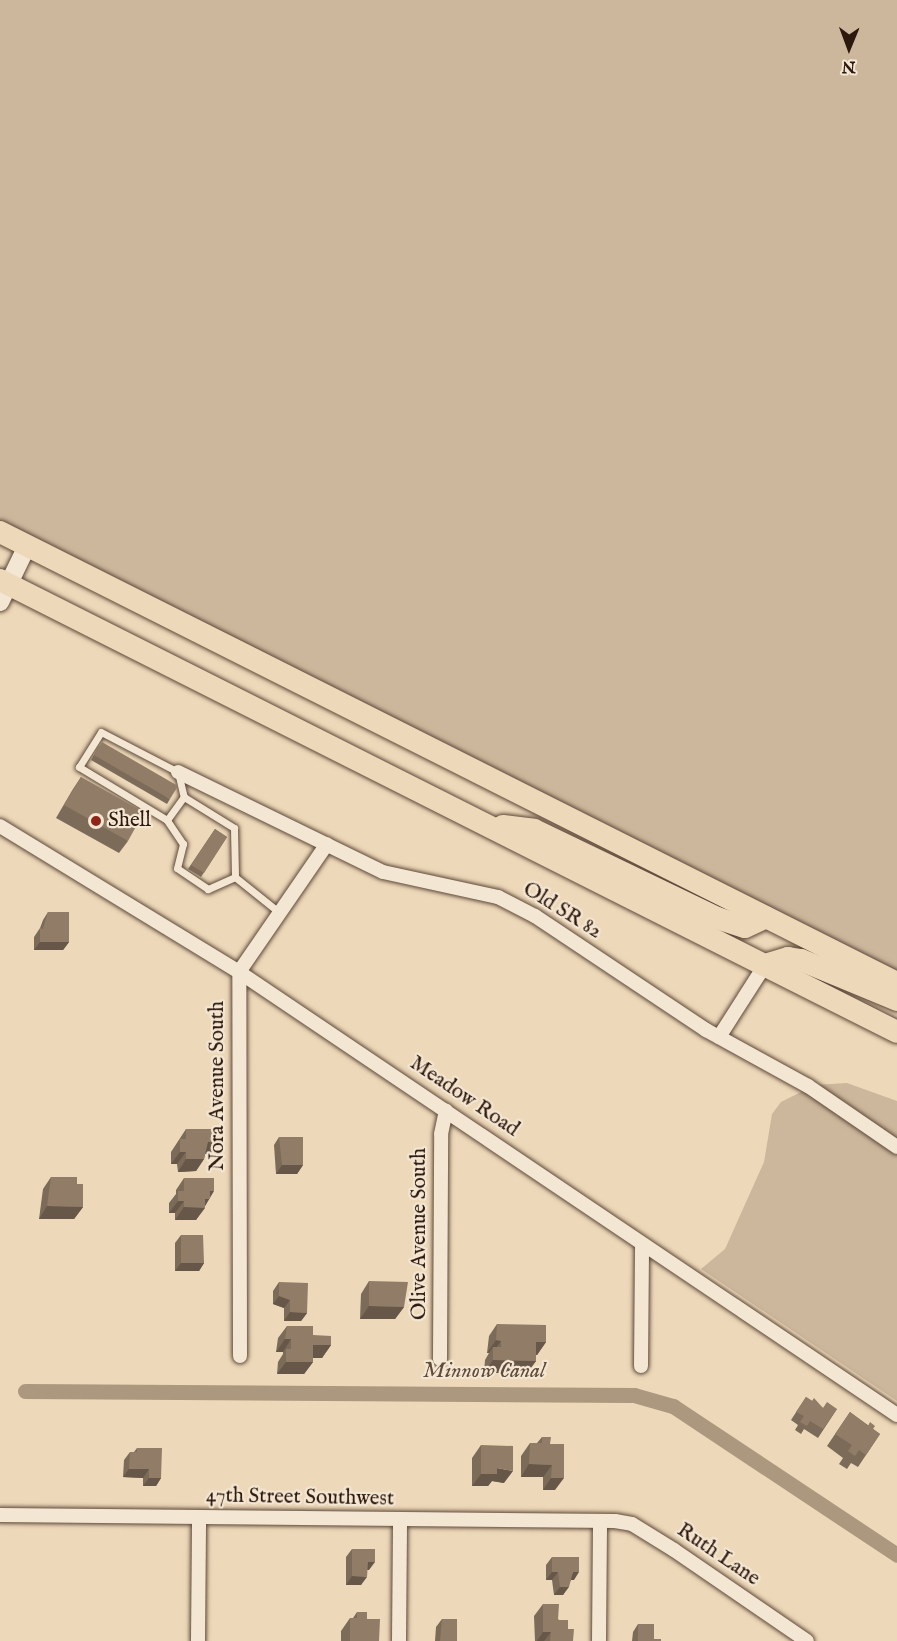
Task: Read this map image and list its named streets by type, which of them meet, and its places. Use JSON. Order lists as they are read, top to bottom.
{
  "streets": {
    "street": [
      "Old SR 82",
      "Nora Avenue South",
      "Meadow Road",
      "Olive Avenue South",
      "47th Street Southwest",
      "Ruth Lane"
    ]
  },
  "crossings": [
    ["Old SR 82", "Nora Avenue South"],
    ["Nora Avenue South", "Meadow Road"],
    ["Meadow Road", "Olive Avenue South"],
    ["47th Street Southwest", "Ruth Lane"]
  ],
  "water": ["Minnow Canal"],
  "places": ["Shell"],
  "north": "bottom"
}
